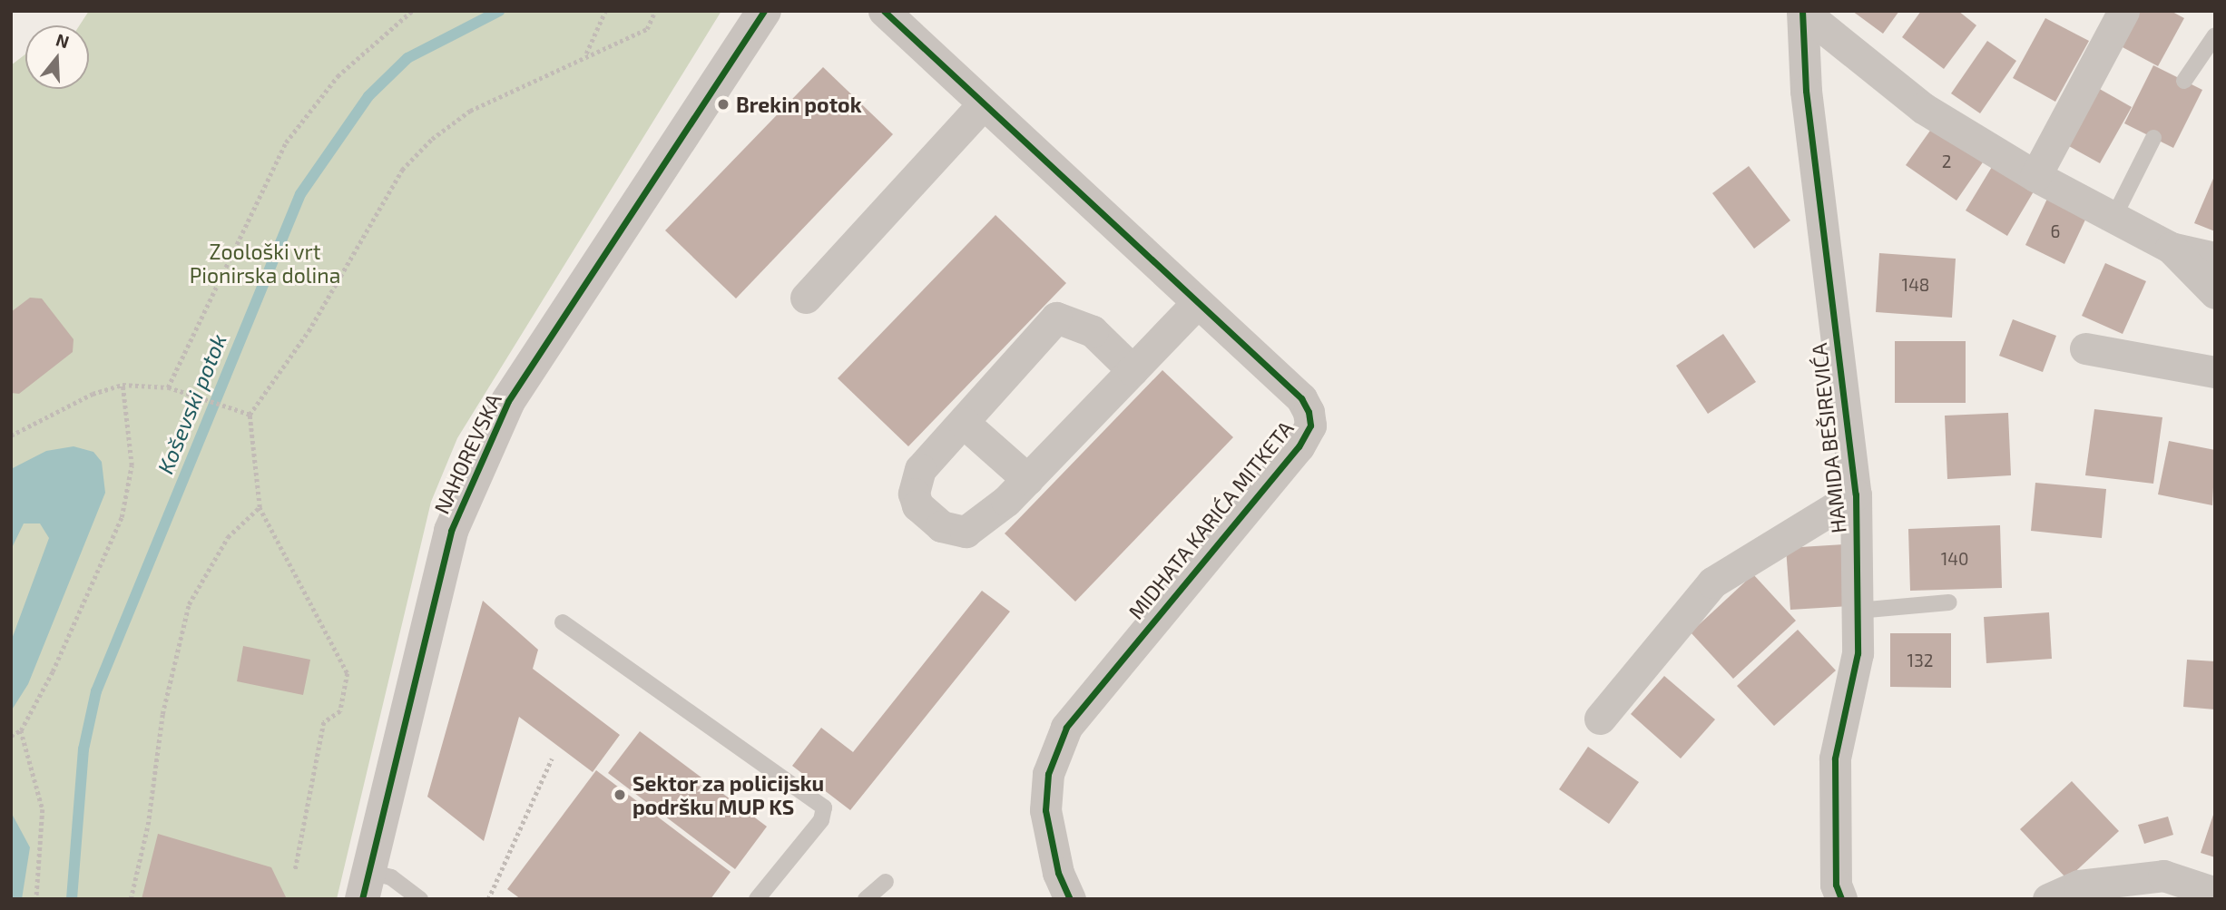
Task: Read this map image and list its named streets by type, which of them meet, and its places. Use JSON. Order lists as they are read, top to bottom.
{
  "streets": {
    "street": ["HAMIDA BEŠIREVIĆA", "NAHOREVSKA", "MIDHATA KARIĆA MITKETA"]
  },
  "water": ["Koševski potok"],
  "parks": ["Zoološki vrt Pionirska dolina"],
  "places": ["Brekin potok", "Sektor za policijsku podršku MUP KS"],
  "house_numbers": [
    "2",
    "6",
    "148",
    "140",
    "132"
  ],
  "north": "top"
}
